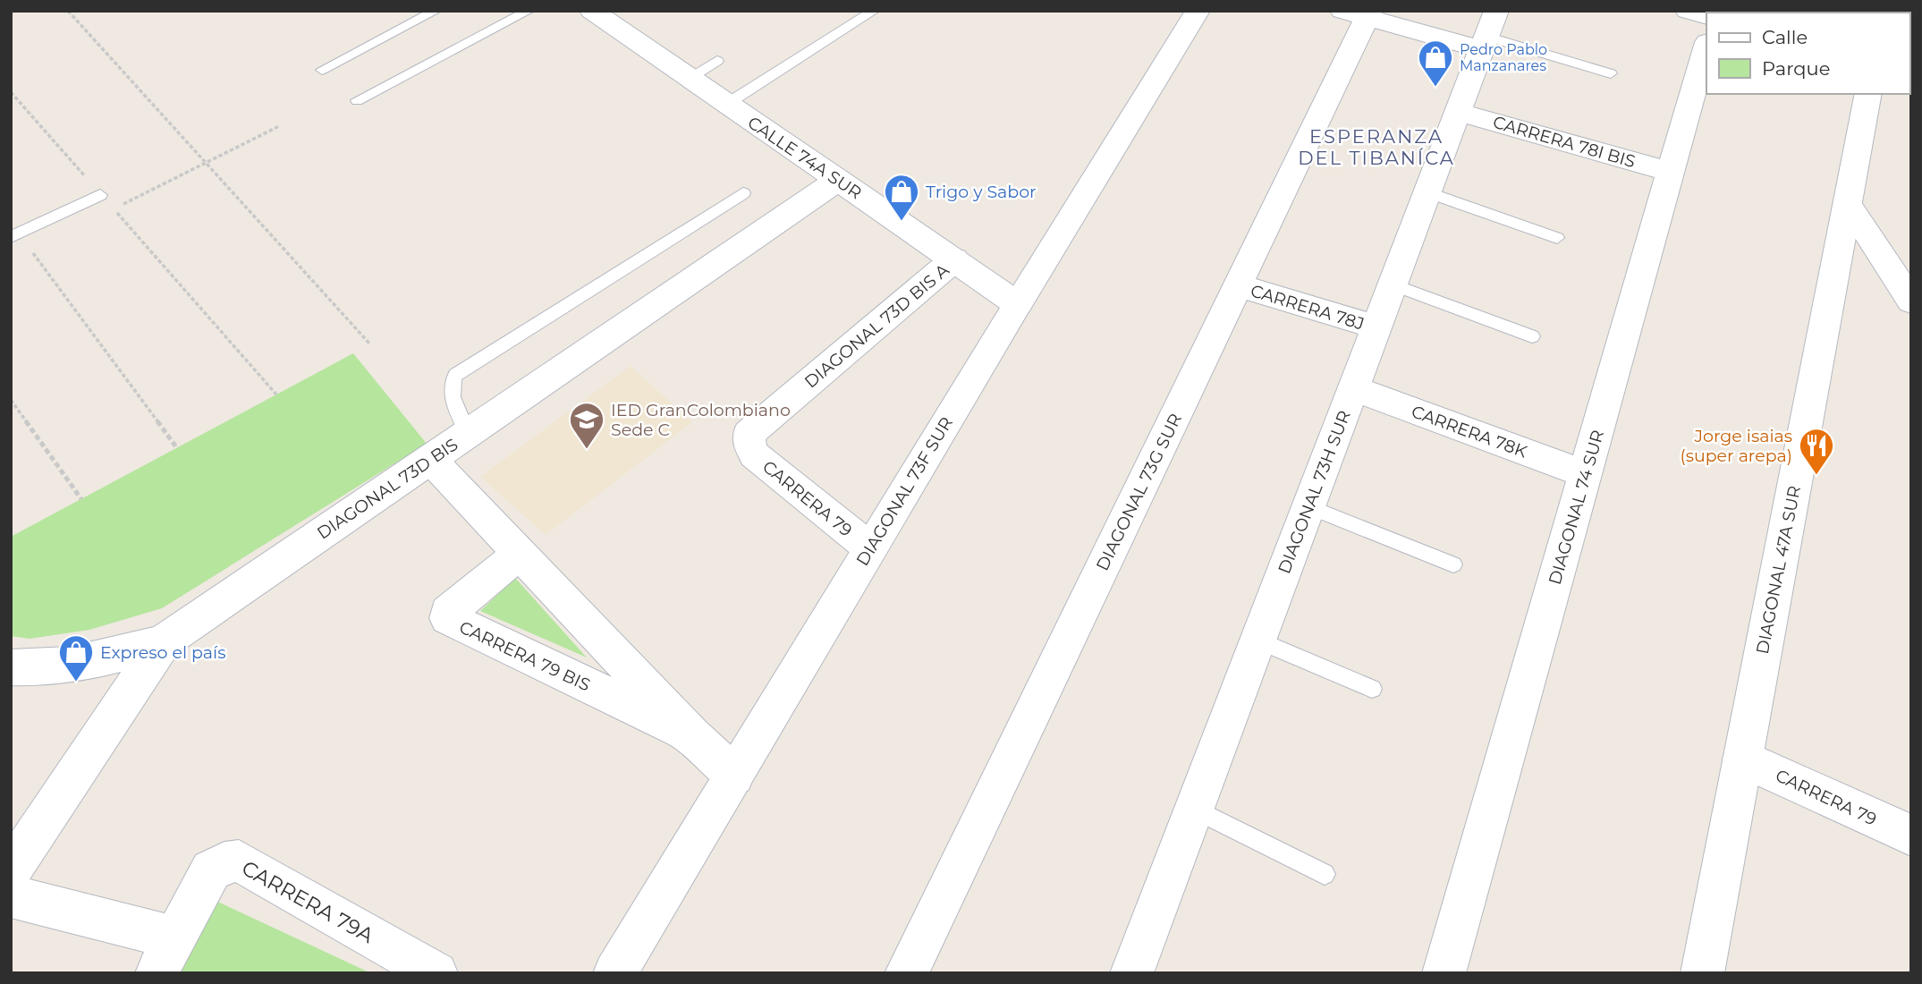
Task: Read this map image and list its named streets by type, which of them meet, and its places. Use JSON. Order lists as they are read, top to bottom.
{
  "streets": {
    "street": [
      "CARRERA 78I BIS",
      "CALLE 74A SUR",
      "CARRERA 78J",
      "DIAGONAL 73D BIS A",
      "CARRERA 78K",
      "DIAGONAL 73D BIS",
      "DIAGONAL 73F SUR",
      "DIAGONAL 73G SUR",
      "DIAGONAL 73H SUR",
      "CARRERA 79",
      "DIAGONAL 74 SUR",
      "DIAGONAL 47A SUR",
      "CARRERA 79 BIS",
      "CARRERA 79A"
    ]
  },
  "crossings": [
    ["CARRERA 78I BIS", "DIAGONAL 73H SUR"],
    ["CARRERA 78I BIS", "DIAGONAL 74 SUR"],
    ["CALLE 74A SUR", "DIAGONAL 73D BIS A"],
    ["CALLE 74A SUR", "DIAGONAL 73D BIS"],
    ["CALLE 74A SUR", "DIAGONAL 73F SUR"],
    ["CARRERA 78J", "DIAGONAL 73G SUR"],
    ["CARRERA 78J", "DIAGONAL 73H SUR"],
    ["DIAGONAL 73D BIS A", "CARRERA 79"],
    ["CARRERA 78K", "DIAGONAL 73H SUR"],
    ["CARRERA 78K", "DIAGONAL 74 SUR"],
    ["DIAGONAL 73D BIS", "CARRERA 79 BIS"],
    ["DIAGONAL 73F SUR", "CARRERA 79"],
    ["DIAGONAL 73F SUR", "CARRERA 79 BIS"],
    ["CARRERA 79", "DIAGONAL 47A SUR"]
  ],
  "districts": ["ESPERANZA DEL TIBANÍCA"],
  "places": {
    "shop": ["Pedro Pablo Manzanares", "Trigo y Sabor", "Expreso el país"],
    "school or university": ["IED GranColombiano Sede C"],
    "restaurant": ["Jorge isaias (super arepa)"]
  },
  "legend": ["Calle", "Parque"]
}
